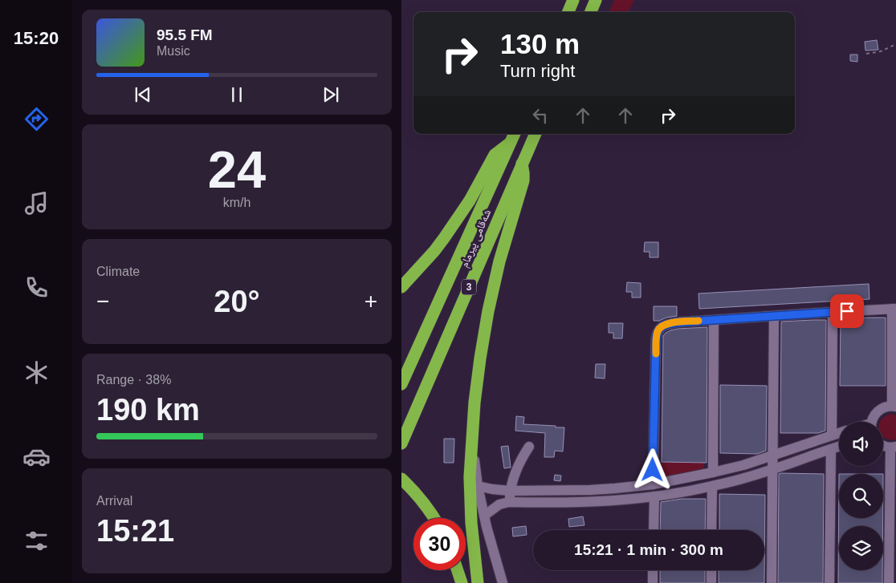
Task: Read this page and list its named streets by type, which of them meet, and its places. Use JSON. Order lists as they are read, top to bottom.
{
  "streets": {
    "highway": ["شەقامی پیرمام", "3"]
  },
  "page": {
    "tabs": "15:20",
    "turn": ["130 m", "Turn right"],
    "song": ["95.5 FM", "Music"],
    "tile": [
      ["24", "km/h"],
      "Climate",
      ["Range · 38%", "190 km"],
      ["Arrival", "15:21"]
    ],
    "heat": ["−", "20°", "+"],
    "limit": "30",
    "trip": "15:21 · 1 min · 300 m"
  }
}
